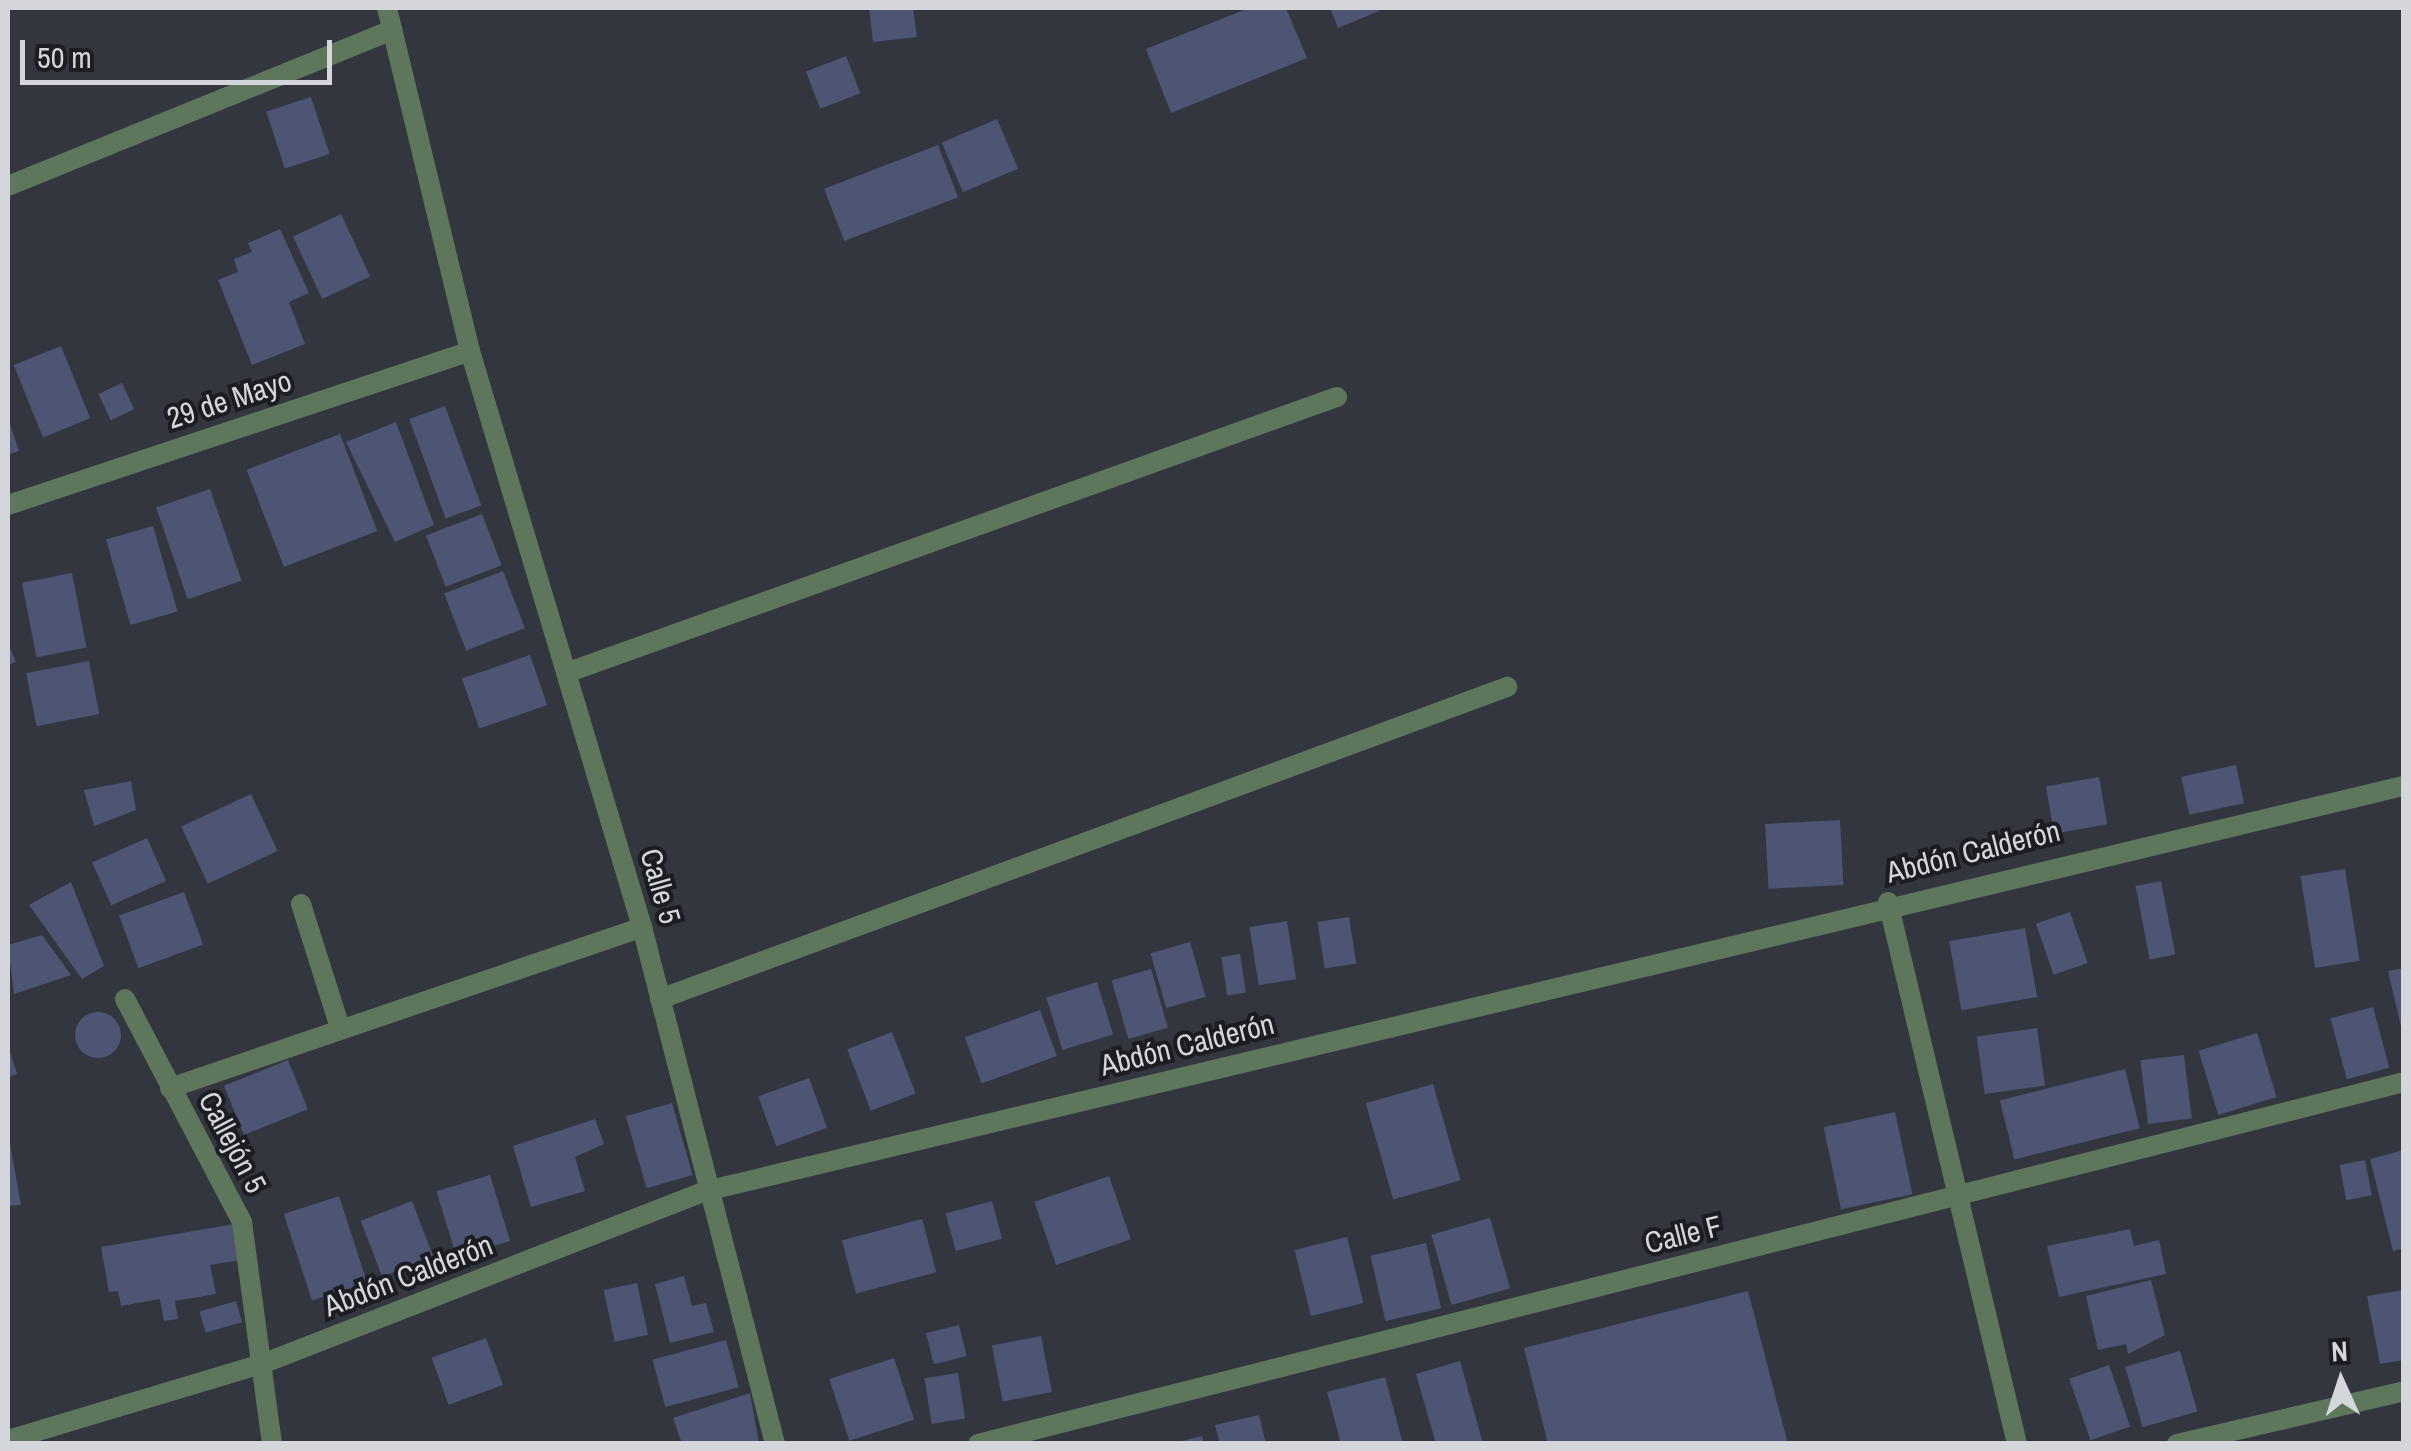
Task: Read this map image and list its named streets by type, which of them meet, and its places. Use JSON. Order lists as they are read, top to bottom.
{
  "streets": {
    "street": [
      "29 de Mayo",
      "Abdón Calderón",
      "Calle 5",
      "Callejón 5",
      "Calle F"
    ]
  },
  "crossings": [
    ["29 de Mayo", "Calle 5"],
    ["Abdón Calderón", "Calle 5"],
    ["Abdón Calderón", "Callejón 5"]
  ],
  "scale_bar": "50 m",
  "north": "top"
}
